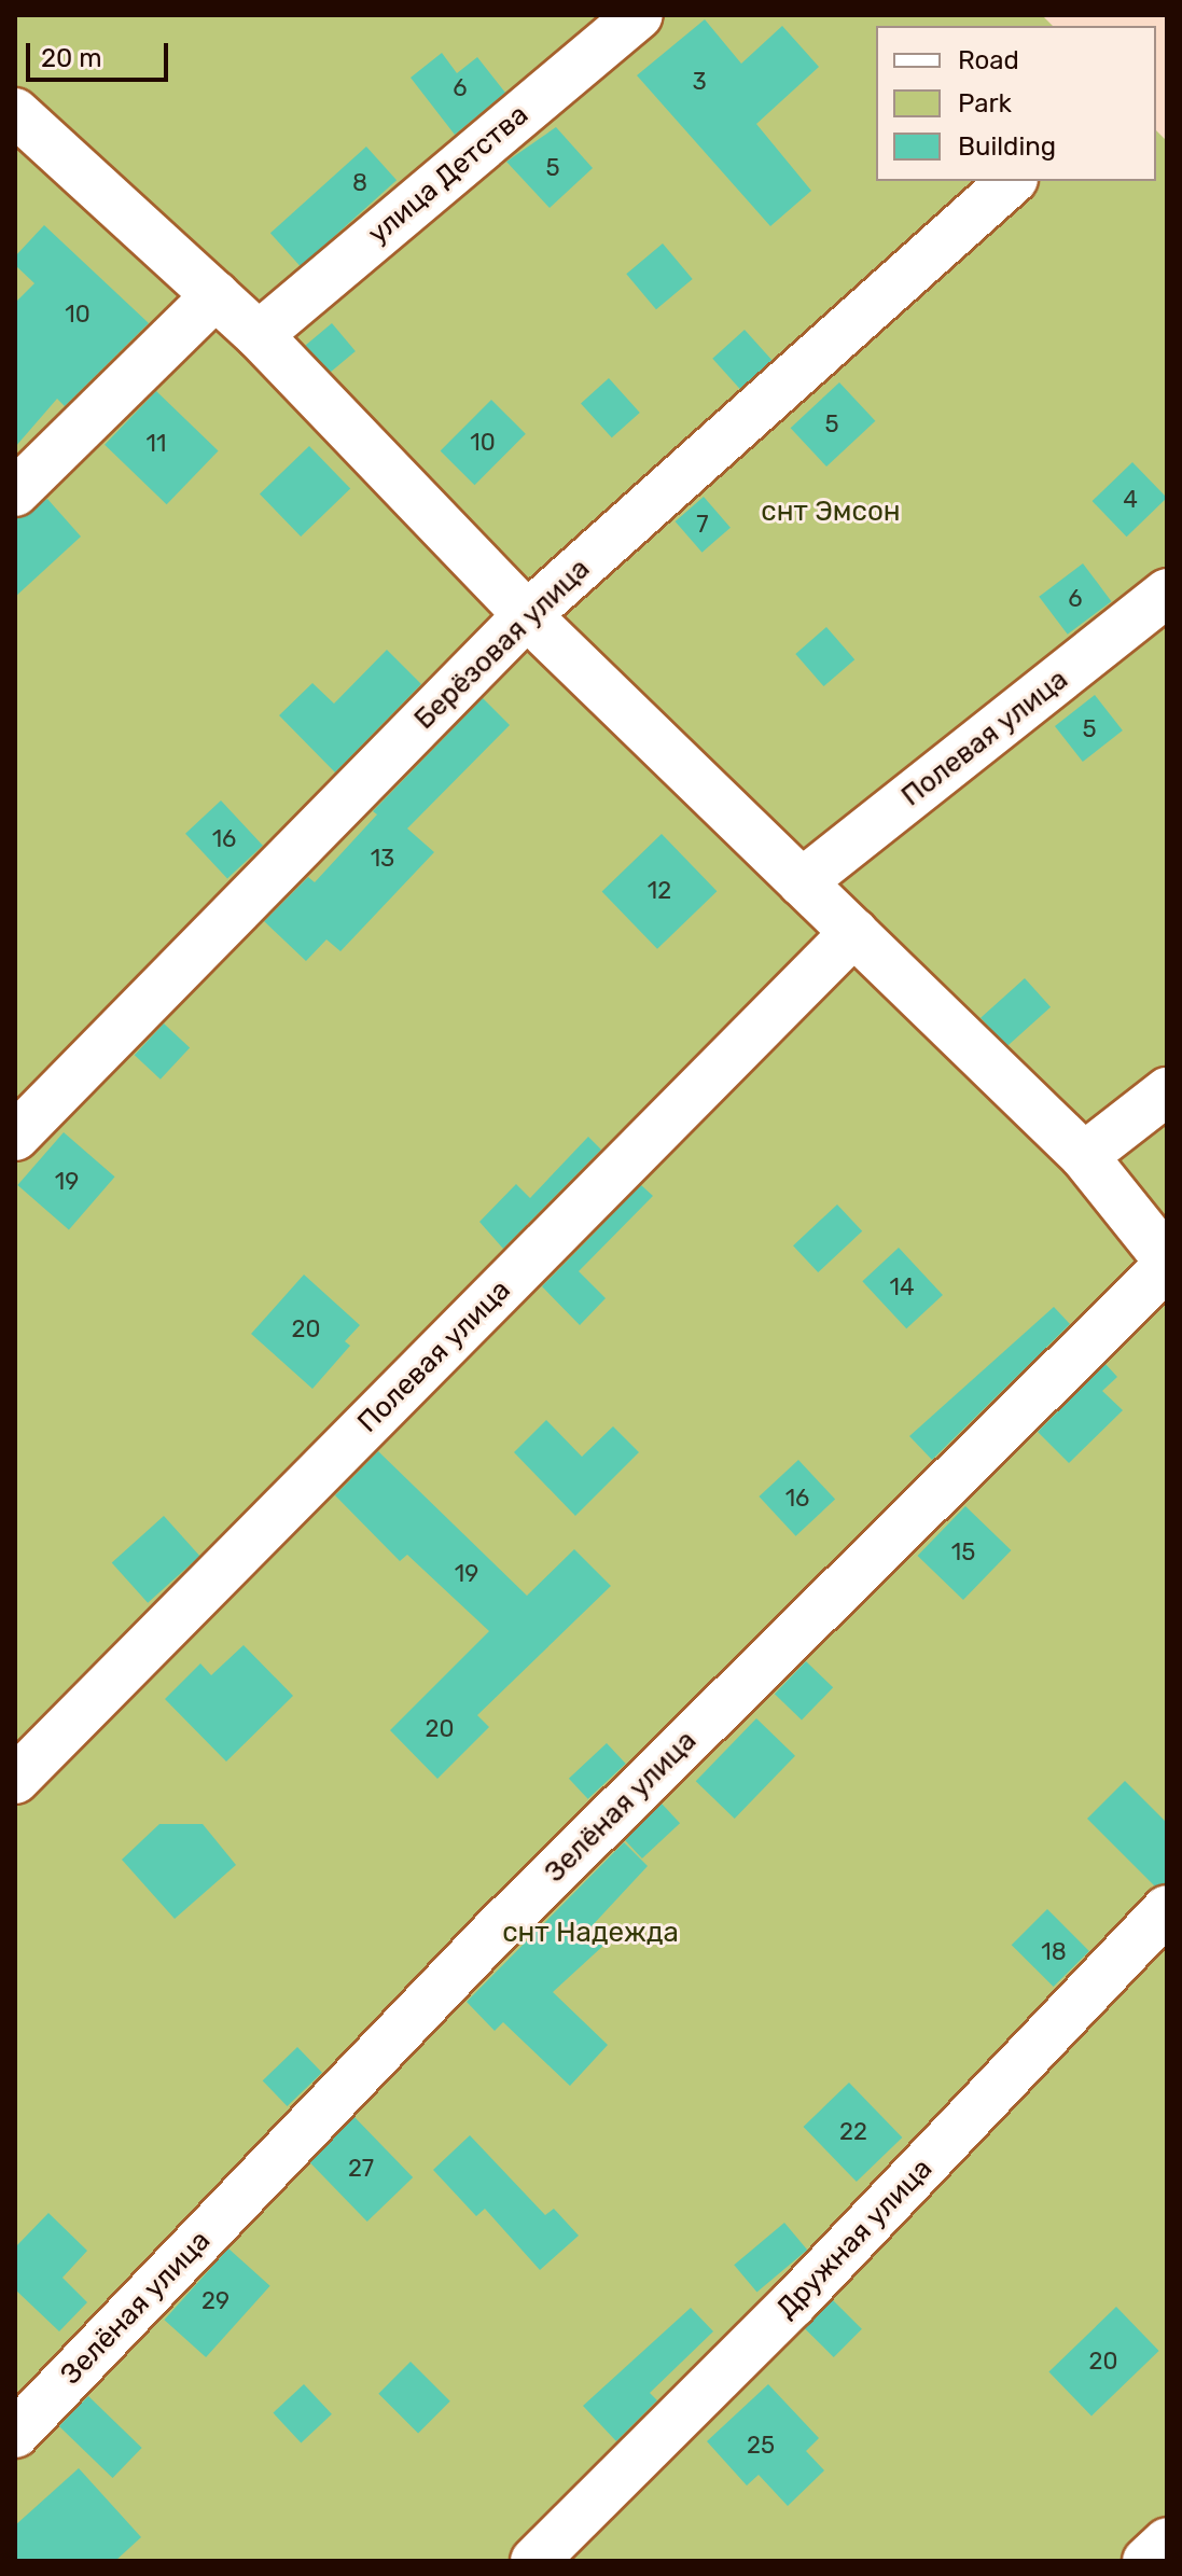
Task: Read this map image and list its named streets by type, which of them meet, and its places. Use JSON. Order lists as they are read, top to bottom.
{
  "streets": {
    "street": [
      "улица Детства",
      "Берёзовая улица",
      "Полевая улица",
      "Зелёная улица",
      "Дружная улица"
    ]
  },
  "parks": ["снт Эмсон", "снт Надежда"],
  "house_numbers": [
    "3",
    "6",
    "5",
    "8",
    "10",
    "5",
    "10",
    "11",
    "4",
    "7",
    "6",
    "5",
    "16",
    "13",
    "12",
    "19",
    "14",
    "20",
    "16",
    "15",
    "19",
    "20",
    "18",
    "22",
    "27",
    "29",
    "20",
    "25"
  ],
  "legend": ["Road", "Park", "Building"],
  "scale_bar": "20 m"
}
